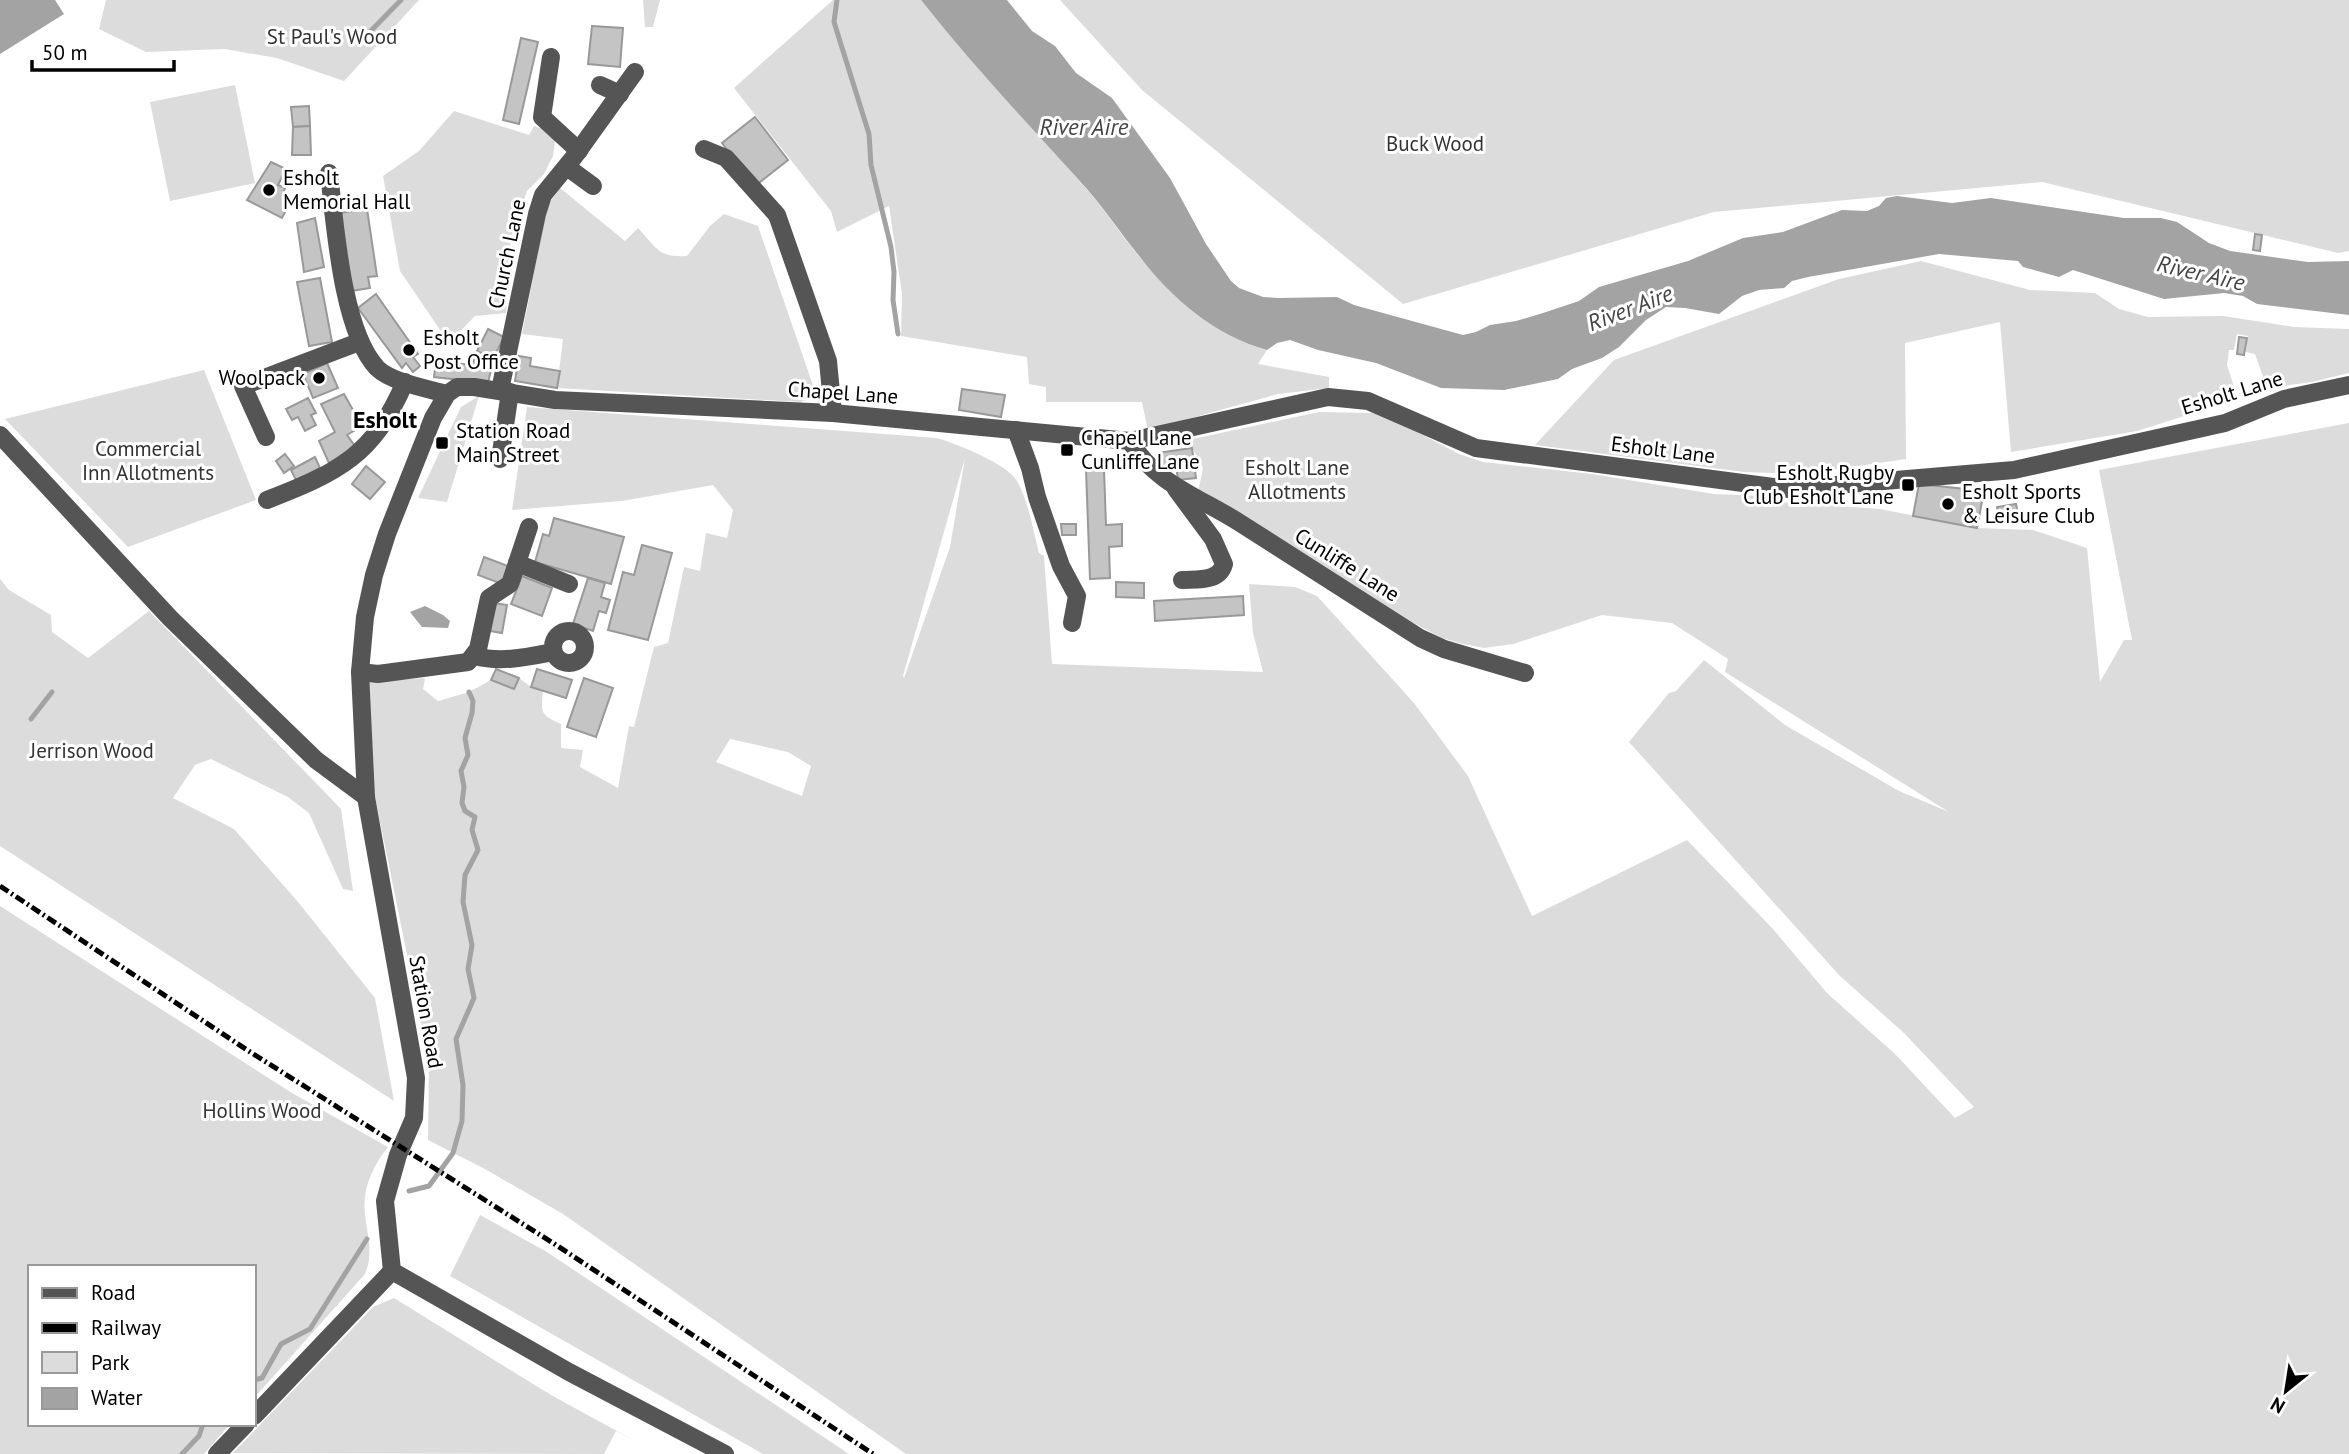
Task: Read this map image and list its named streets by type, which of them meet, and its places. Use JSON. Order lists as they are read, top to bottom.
{
  "streets": {
    "street": [
      "Church Lane",
      "Chapel Lane",
      "Esholt Lane",
      "Cunliffe Lane",
      "Station Road"
    ]
  },
  "crossings": [
    ["Church Lane", "Chapel Lane"],
    ["Chapel Lane", "Esholt Lane"],
    ["Chapel Lane", "Cunliffe Lane"],
    ["Chapel Lane", "Station Road"]
  ],
  "districts": ["Esholt"],
  "water": ["River Aire"],
  "parks": [
    "St Paul's Wood",
    "Buck Wood",
    "Commercial Inn Allotments",
    "Esholt Lane Allotments",
    "Jerrison Wood",
    "Hollins Wood"
  ],
  "places": {
    "other": [
      "Esholt Memorial Hall",
      "Esholt Post Office",
      "Woolpack",
      "Esholt Sports & Leisure Club"
    ],
    "transit": ["Station Road Main Street", "Chapel Lane Cunliffe Lane", "Esholt Rugby Club Esholt Lane"]
  },
  "legend": [
    "Road",
    "Railway",
    "Park",
    "Water"
  ],
  "scale_bar": "50 m",
  "north": "bottom left"
}
